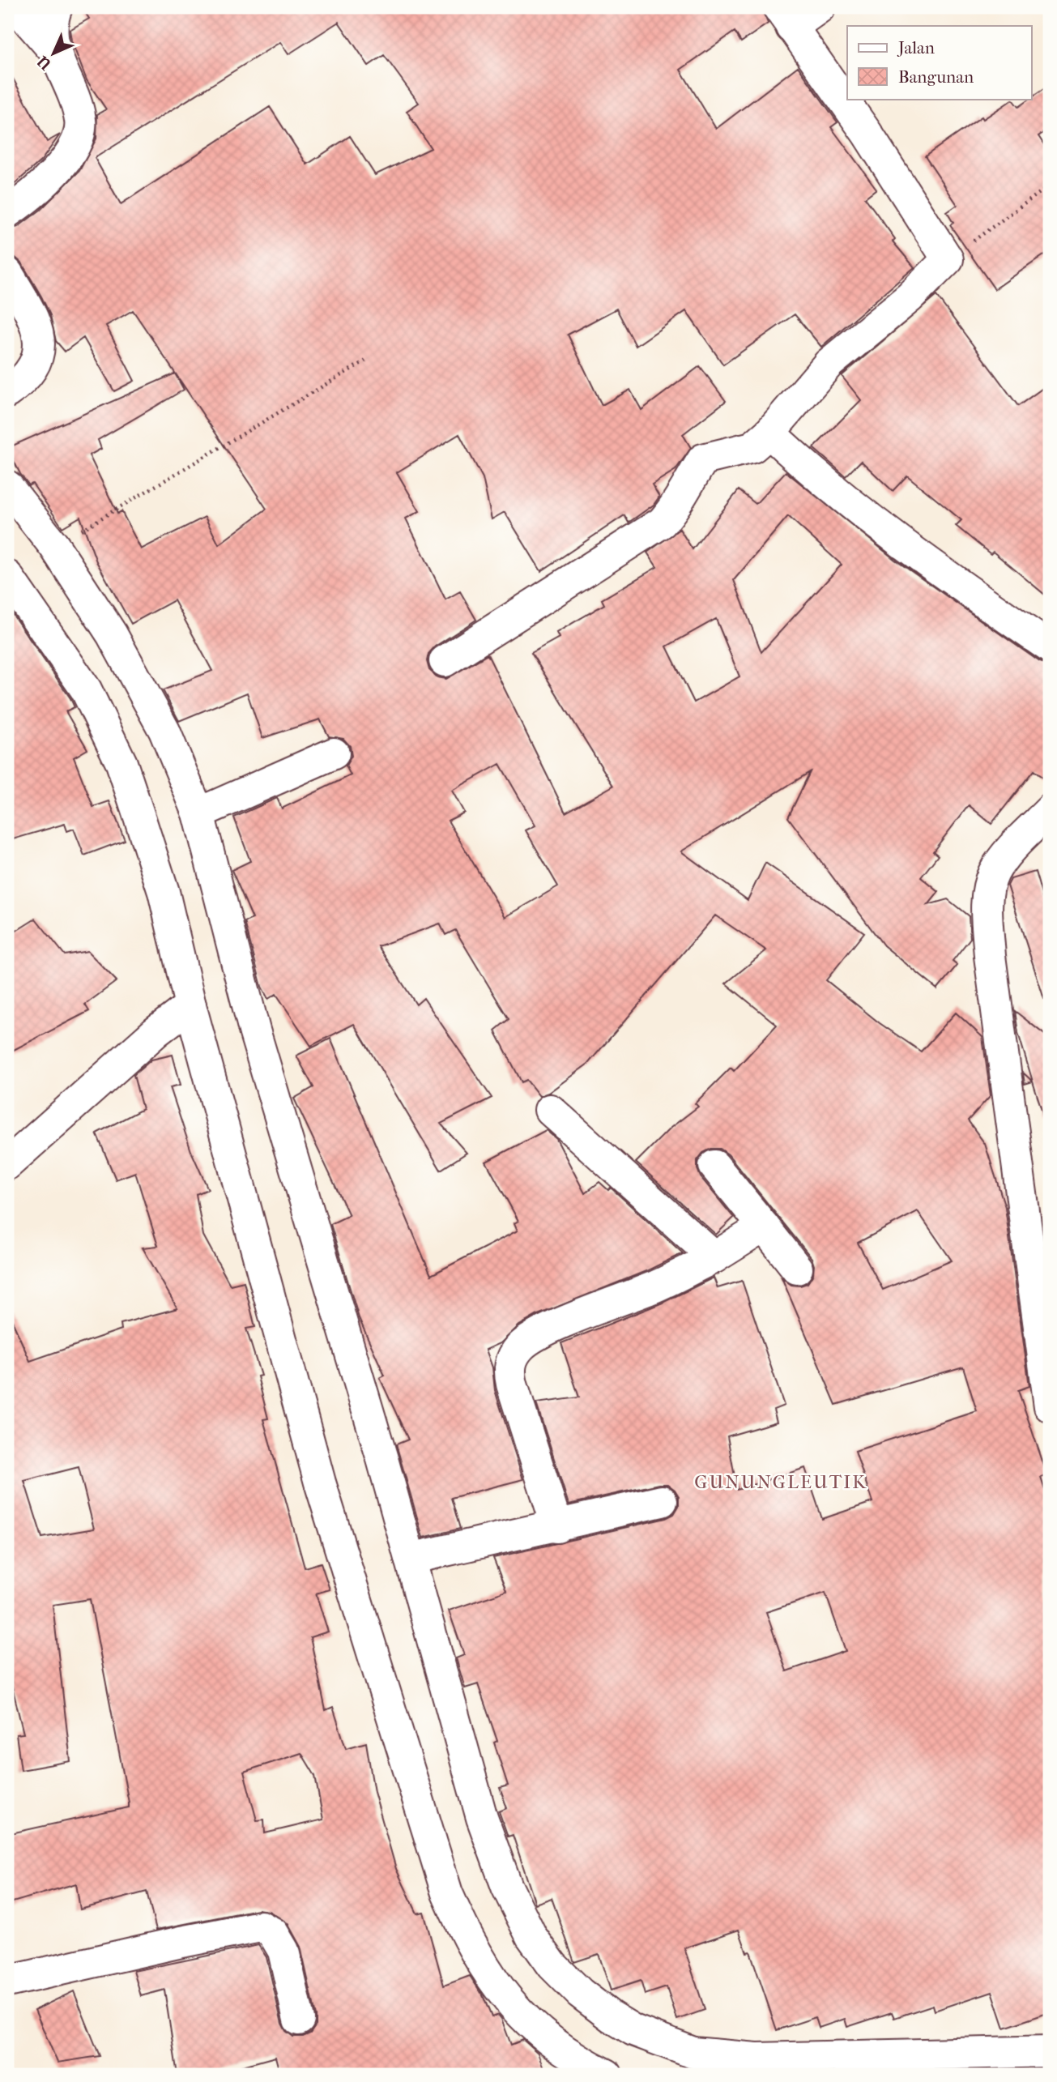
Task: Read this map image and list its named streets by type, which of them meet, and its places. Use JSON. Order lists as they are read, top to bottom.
{
  "districts": ["GUNUNGLEUTIK"],
  "legend": ["Jalan", "Bangunan"],
  "north": "bottom left"
}
